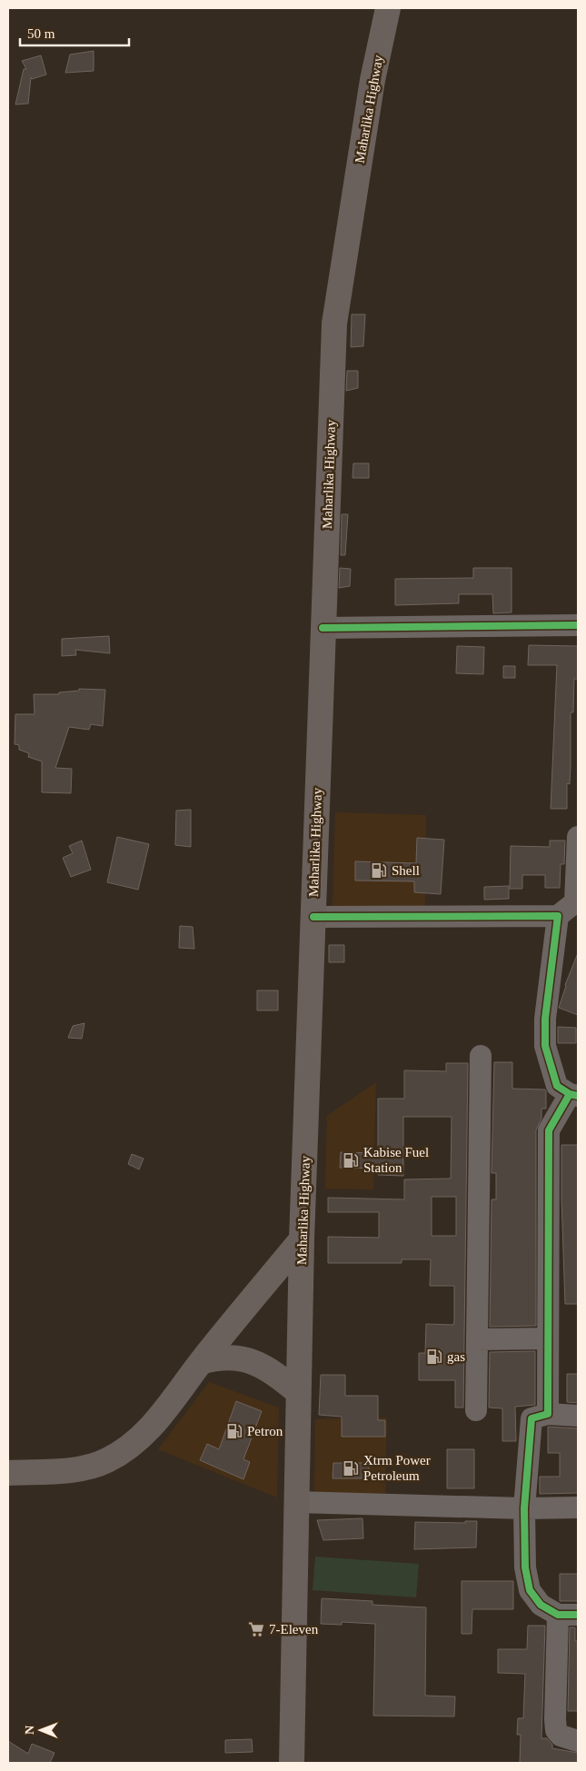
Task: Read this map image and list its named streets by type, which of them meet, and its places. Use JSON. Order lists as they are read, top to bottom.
{
  "streets": {
    "highway": ["Maharlika Highway"]
  },
  "places": {
    "fuel station": [
      "Shell",
      "Kabise Fuel Station",
      "gas",
      "Petron",
      "Xtrm Power Petroleum"
    ],
    "supermarket": ["7-Eleven"]
  },
  "scale_bar": "50 m",
  "north": "left"
}
